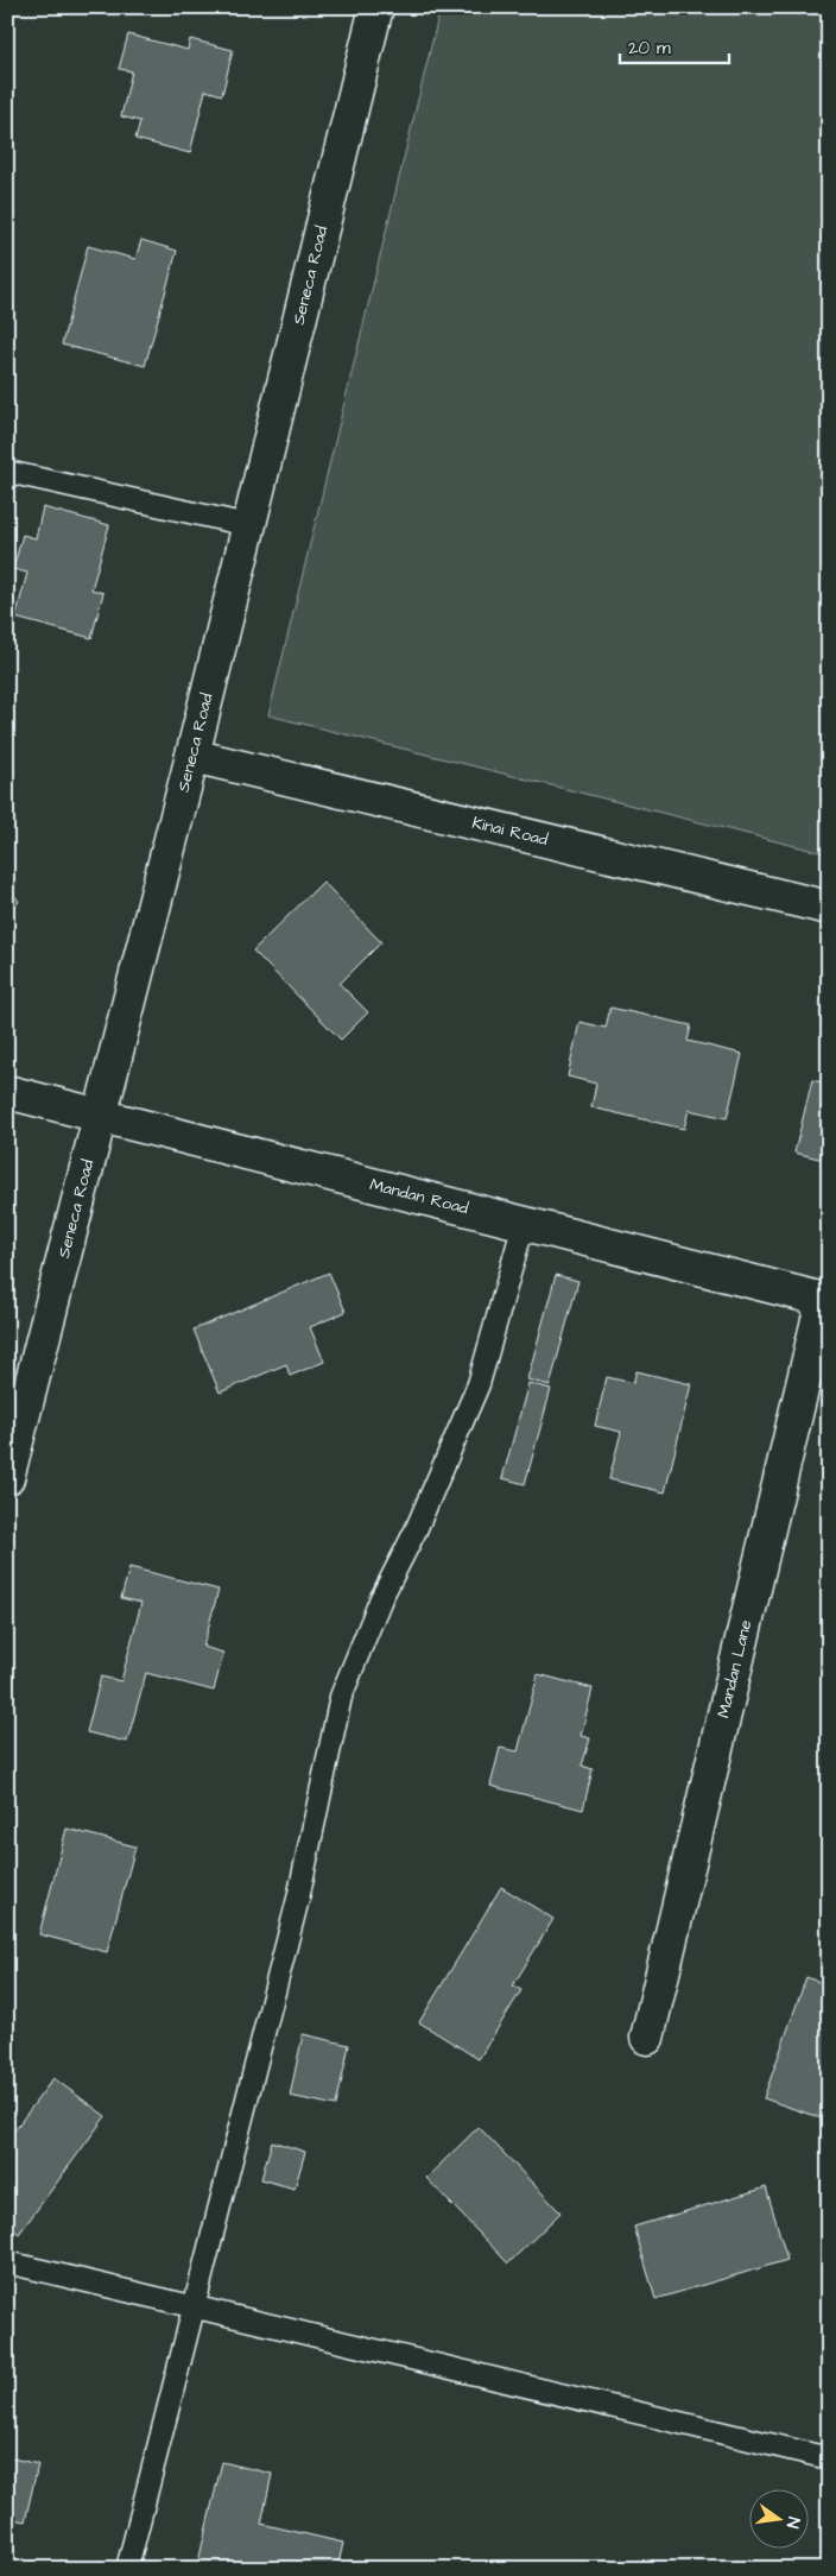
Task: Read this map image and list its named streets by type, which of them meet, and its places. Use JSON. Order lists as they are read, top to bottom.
{
  "streets": {
    "street": [
      "Seneca Road",
      "Kinai Road",
      "Mandan Road",
      "Mandan Lane"
    ]
  },
  "crossings": [
    ["Seneca Road", "Kinai Road"],
    ["Seneca Road", "Mandan Road"],
    ["Mandan Road", "Mandan Lane"]
  ],
  "scale_bar": "20 m",
  "north": "right"
}
